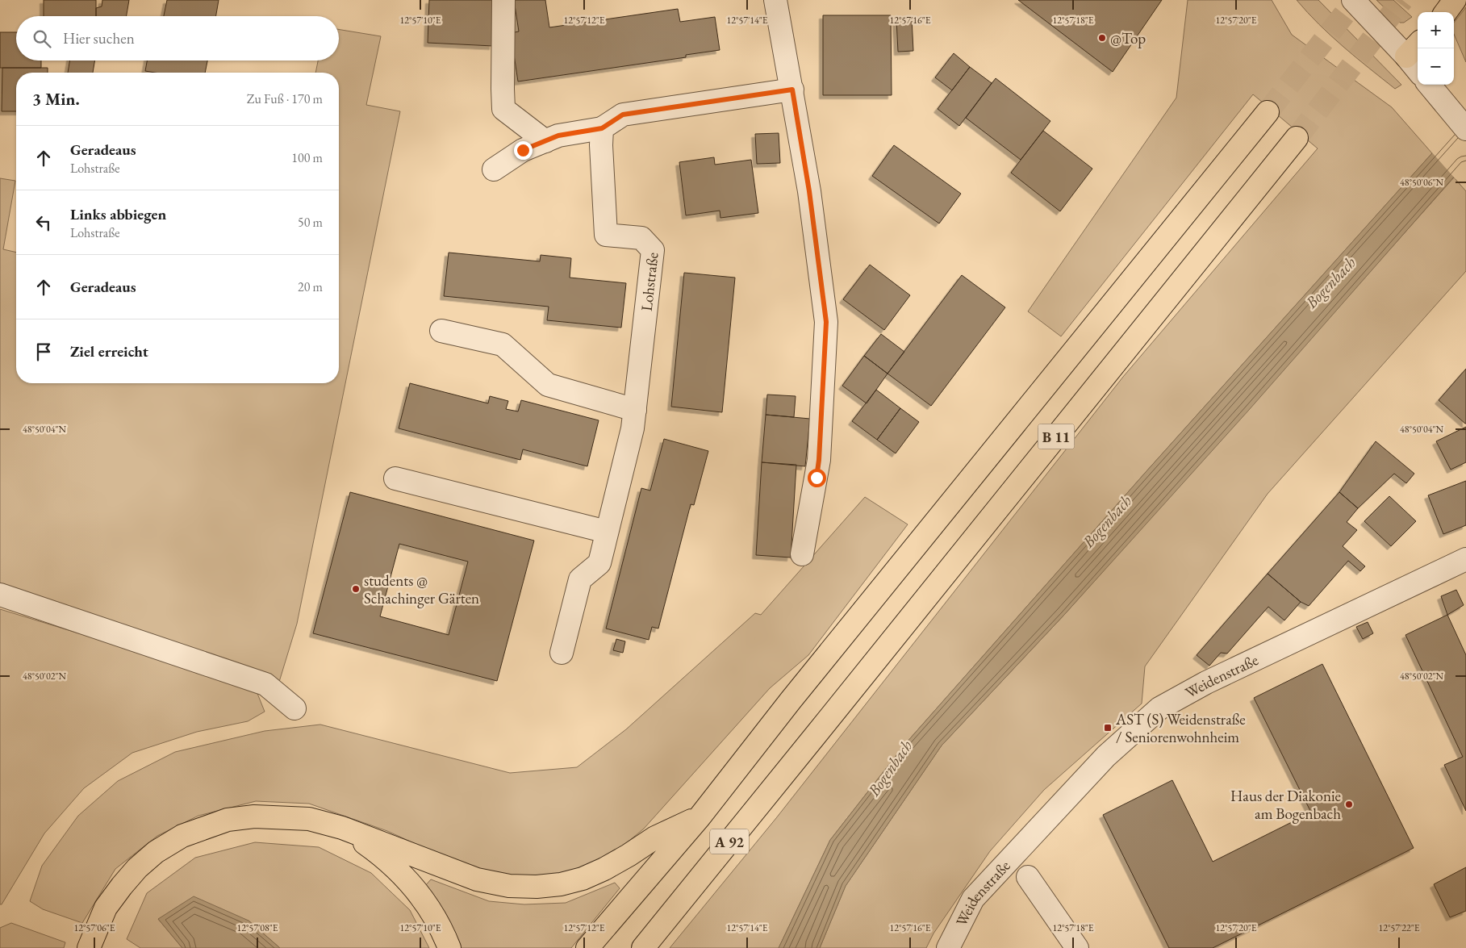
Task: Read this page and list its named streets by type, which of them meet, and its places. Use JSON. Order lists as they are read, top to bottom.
{
  "streets": {
    "highway": ["B 11", "A 92"],
    "street": ["Lohstraße", "Weidenstraße"]
  },
  "crossings": [
    ["B 11", "A 92"]
  ],
  "water": ["Bogenbach"],
  "places": {
    "other": ["@Top", "students @ Schachinger Gärten", "Haus der Diakonie am Bogenbach"],
    "transit": ["AST (S) Weidenstraße / Seniorenwohnheim"]
  },
  "page": {
    "map_buttons": ["+", "−"],
    "search": "Hier suchen",
    "heading": ["3 Min.", "Zu Fuß · 170 m"],
    "list": [
      ["Geradeaus", "Lohstraße", "100 m"],
      ["Links abbiegen", "Lohstraße", "50 m"],
      ["Geradeaus", "20 m"],
      "Ziel erreicht"
    ]
  },
  "coordinates": [
    "12°57'10\"E",
    "12°57'12\"E",
    "12°57'14\"E",
    "12°57'16\"E",
    "12°57'18\"E",
    "12°57'20\"E",
    "48°50'06\"N",
    "48°50'04\"N",
    "48°50'02\"N",
    "12°57'06\"E",
    "12°57'08\"E",
    "12°57'22\"E"
  ]
}
